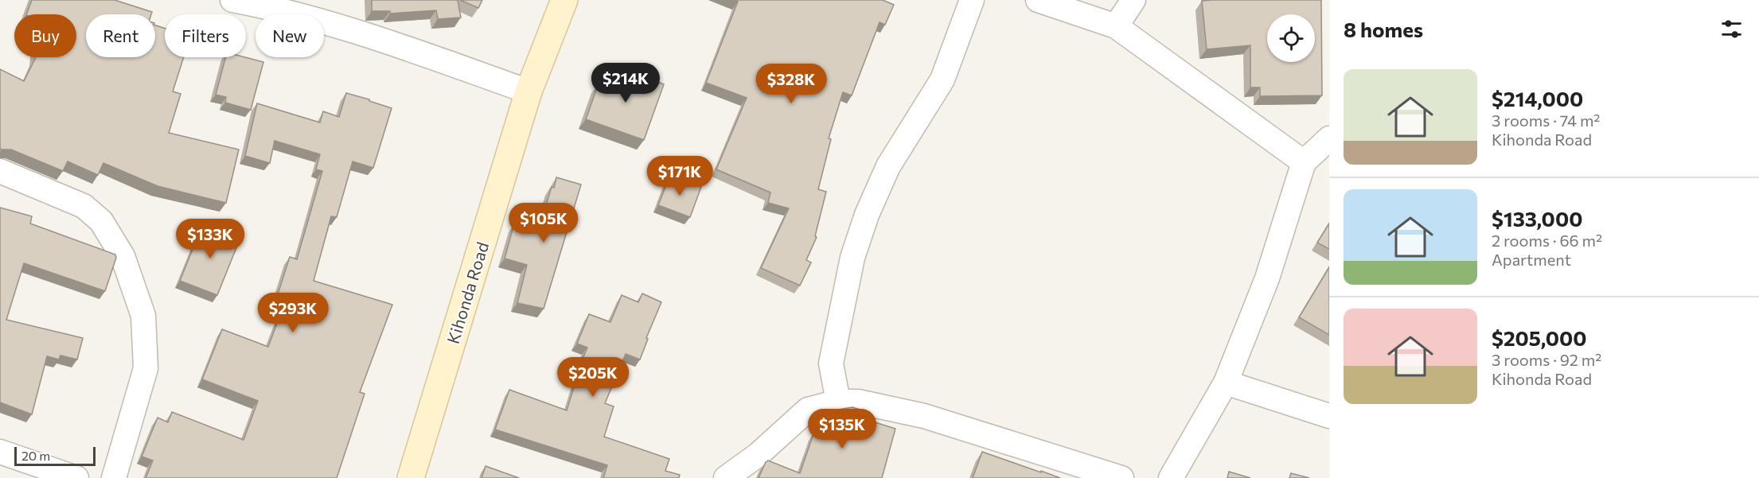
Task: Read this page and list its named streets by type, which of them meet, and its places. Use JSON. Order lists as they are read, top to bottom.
{
  "streets": {
    "street": ["Kihonda Road"]
  },
  "scale_bar": "20 m",
  "page": {
    "heading": "8 homes",
    "chip": [
      "Buy",
      "Rent",
      "Filters",
      "New"
    ],
    "list": [
      {
        "name": "$214,000",
        "note": "3 rooms · 74 m² · Kihonda Road"
      },
      {
        "name": "$133,000",
        "note": "2 rooms · 66 m² · Apartment"
      },
      {
        "name": "$205,000",
        "note": "3 rooms · 92 m² · Kihonda Road"
      }
    ],
    "price": [
      "$214K",
      "$328K",
      "$171K",
      "$105K",
      "$133K",
      "$293K",
      "$205K",
      "$135K"
    ],
    "scale": "20 m"
  }
}
